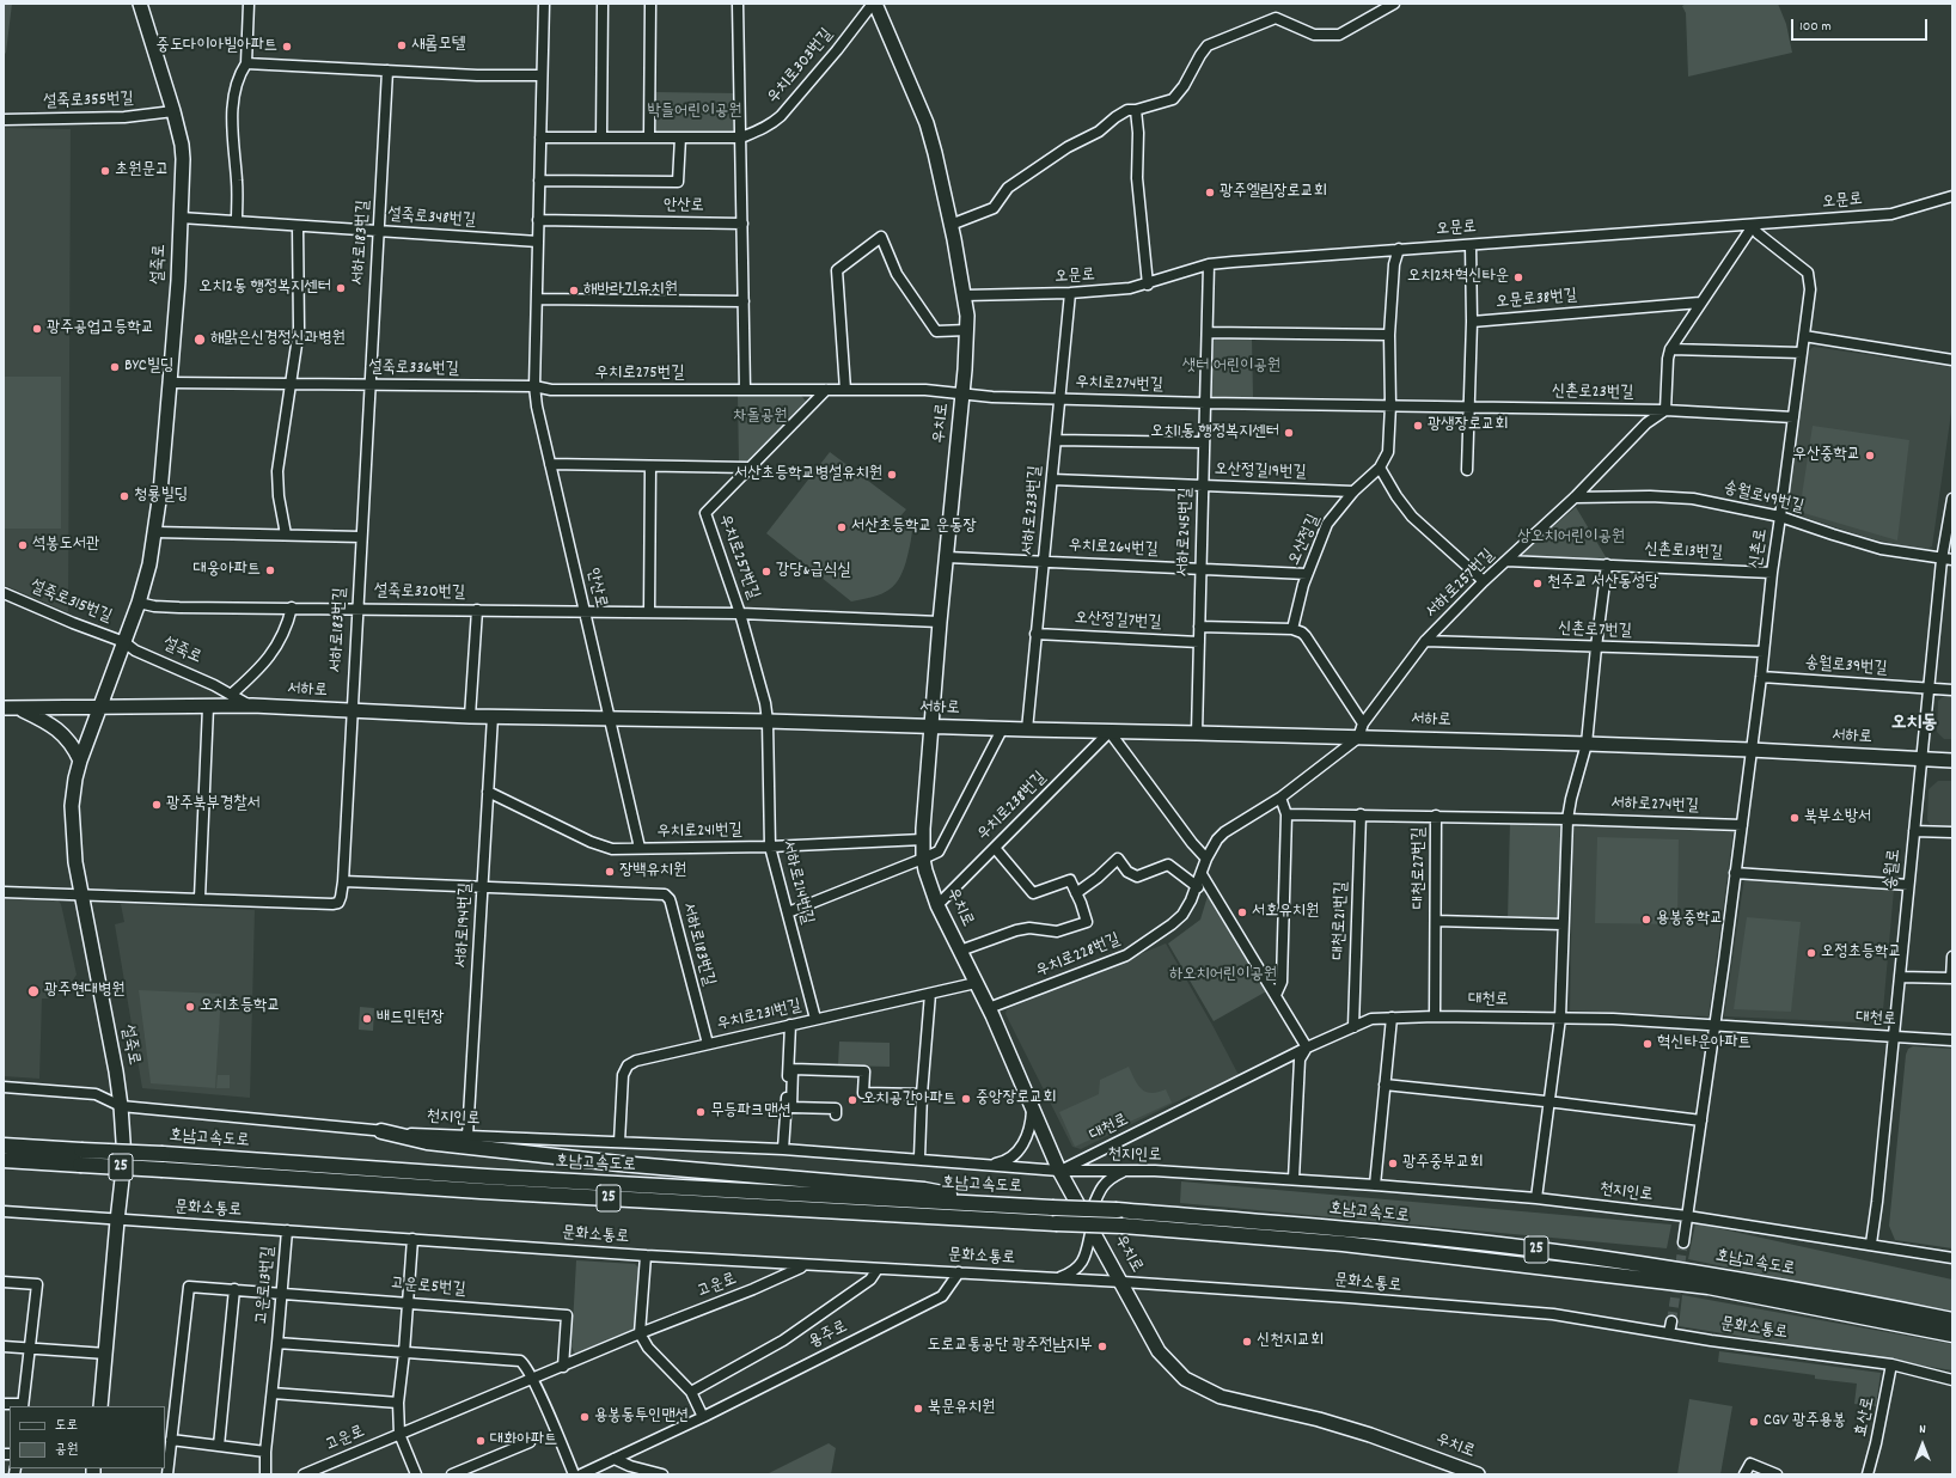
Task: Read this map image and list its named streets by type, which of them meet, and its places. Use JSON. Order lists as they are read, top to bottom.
{
  "streets": {
    "highway": ["호남고속도로", "25"],
    "main road": ["설죽로", "우치로", "서하로"],
    "street": [
      "우치로303번길",
      "설죽로355번길",
      "오문로",
      "안산로",
      "설죽로348번길",
      "서하로183번길",
      "오문로38번길",
      "설죽로336번길",
      "우치로275번길",
      "우치로274번길",
      "신촌로23번길",
      "오산정길19번길",
      "송월로49번길",
      "서하로233번길",
      "서하로245번길",
      "오산정길",
      "우치로264번길",
      "신촌로",
      "신촌로13번길",
      "우치로257번길",
      "서하로257번길",
      "설죽로320번길",
      "설죽로315번길",
      "오산정길7번길",
      "신촌로7번길",
      "송월로39번길",
      "서하로274번길",
      "우치로238번길",
      "우치로241번길",
      "대천로27번길",
      "송월로",
      "서하로214번길",
      "대천로21번길",
      "서하로194번길",
      "우치로228번길",
      "대천로",
      "우치로231번길",
      "천지인로",
      "문화소통로",
      "고운로13번길",
      "고운로",
      "고운로5번길",
      "용주로",
      "효산로"
    ]
  },
  "crossings": [
    ["우치로303번길", "안산로"],
    ["우치로303번길", "우치로"],
    ["설죽로355번길", "설죽로"],
    ["오문로", "오문로38번길"],
    ["오문로", "우치로"],
    ["오문로", "서하로233번길"],
    ["오문로", "서하로245번길"],
    ["오문로", "오산정길"],
    ["오문로", "신촌로"],
    ["안산로", "설죽로348번길"],
    ["안산로", "설죽로336번길"],
    ["안산로", "우치로275번길"],
    ["안산로", "우치로257번길"],
    ["안산로", "설죽로320번길"],
    ["안산로", "서하로"],
    ["설죽로348번길", "서하로183번길"],
    ["설죽로348번길", "설죽로"],
    ["서하로183번길", "설죽로336번길"],
    ["서하로183번길", "설죽로320번길"],
    ["서하로183번길", "서하로"],
    ["서하로183번길", "서하로194번길"],
    ["서하로183번길", "우치로231번길"],
    ["설죽로", "설죽로336번길"],
    ["설죽로", "설죽로320번길"],
    ["설죽로", "설죽로315번길"],
    ["설죽로", "서하로"],
    ["설죽로", "천지인로"],
    ["설죽로", "문화소통로"],
    ["오문로38번길", "신촌로23번길"],
    ["설죽로336번길", "우치로275번길"],
    ["우치로275번길", "우치로274번길"],
    ["우치로275번길", "우치로"],
    ["우치로275번길", "우치로257번길"],
    ["우치로274번길", "신촌로23번길"],
    ["우치로274번길", "우치로"],
    ["우치로274번길", "서하로233번길"],
    ["우치로274번길", "서하로245번길"],
    ["우치로274번길", "오산정길"],
    ["신촌로23번길", "오산정길"],
    ["신촌로23번길", "신촌로"],
    ["신촌로23번길", "서하로257번길"],
    ["우치로", "우치로264번길"],
    ["우치로", "우치로257번길"],
    ["우치로", "서하로"],
    ["우치로", "우치로238번길"],
    ["우치로", "우치로241번길"],
    ["우치로", "우치로228번길"],
    ["우치로", "대천로"],
    ["우치로", "우치로231번길"],
    ["우치로", "천지인로"],
    ["우치로", "문화소통로"],
    ["오산정길19번길", "서하로233번길"],
    ["오산정길19번길", "서하로245번길"],
    ["오산정길19번길", "오산정길"],
    ["송월로49번길", "신촌로"],
    ["송월로49번길", "서하로257번길"],
    ["송월로49번길", "송월로"],
    ["서하로233번길", "우치로264번길"],
    ["서하로233번길", "오산정길7번길"],
    ["서하로233번길", "서하로"],
    ["서하로245번길", "우치로264번길"],
    ["서하로245번길", "오산정길7번길"],
    ["서하로245번길", "서하로"],
    ["오산정길", "우치로264번길"],
    ["신촌로", "신촌로13번길"],
    ["신촌로", "신촌로7번길"],
    ["신촌로", "송월로39번길"],
    ["신촌로", "서하로"],
    ["신촌로13번길", "서하로257번길"],
    ["우치로257번길", "설죽로320번길"],
    ["서하로257번길", "신촌로7번길"],
    ["서하로257번길", "서하로"],
    ["서하로257번길", "우치로228번길"],
    ["송월로39번길", "송월로"],
    ["서하로", "우치로238번길"],
    ["서하로", "송월로"],
    ["서하로", "서하로214번길"],
    ["서하로", "서하로194번길"],
    ["서하로", "우치로228번길"],
    ["서하로274번길", "대천로27번길"],
    ["우치로241번길", "서하로214번길"],
    ["우치로241번길", "서하로194번길"],
    ["대천로27번길", "대천로"],
    ["송월로", "대천로"],
    ["송월로", "천지인로"],
    ["서하로214번길", "우치로231번길"],
    ["대천로21번길", "대천로"],
    ["서하로194번길", "천지인로"],
    ["대천로", "천지인로"],
    ["우치로231번길", "천지인로"],
    ["문화소통로", "고운로13번길"],
    ["문화소통로", "고운로"],
    ["문화소통로", "용주로"],
    ["문화소통로", "효산로"],
    ["고운로13번길", "고운로"],
    ["고운로13번길", "고운로5번길"],
    ["고운로", "고운로5번길"]
  ],
  "districts": ["오치동"],
  "parks": [
    "박들어린이공원",
    "샛터 어린이공원",
    "차돌공원",
    "상오치어린이공원",
    "하오치어린이공원"
  ],
  "places": [
    "새롬모텔",
    "중도다이아빌아파트",
    "초원문고",
    "광주엘림장로교회",
    "오치2차혁신타운",
    "오치2동 행정복지센터",
    "해바라기유치원",
    "광주공업고등학교",
    "해맑은신경정신과병원",
    "BYC빌딩",
    "광생장로교회",
    "오치1동 행정복지센터",
    "우산중학교",
    "서산초등학교병설유치원",
    "청룡빌딩",
    "서산초등학교 운동장",
    "석봉도서관",
    "대웅아파트",
    "강당&급식실",
    "천주교 서산동성당",
    "광주북부경찰서",
    "북부소방서",
    "장백유치원",
    "서호유치원",
    "용봉중학교",
    "오정초등학교",
    "광주현대병원",
    "오치초등학교",
    "배드민턴장",
    "혁신타운아파트",
    "중앙장로교회",
    "오치공간아파트",
    "무등파크맨션",
    "광주중부교회",
    "신천지교회",
    "도로교통공단 광주전남지부",
    "북문유치원",
    "용봉동투인맨션",
    "CGV 광주용봉",
    "대화아파트"
  ],
  "legend": ["도로", "공원"],
  "scale_bar": "100 m",
  "north": "top"
}
